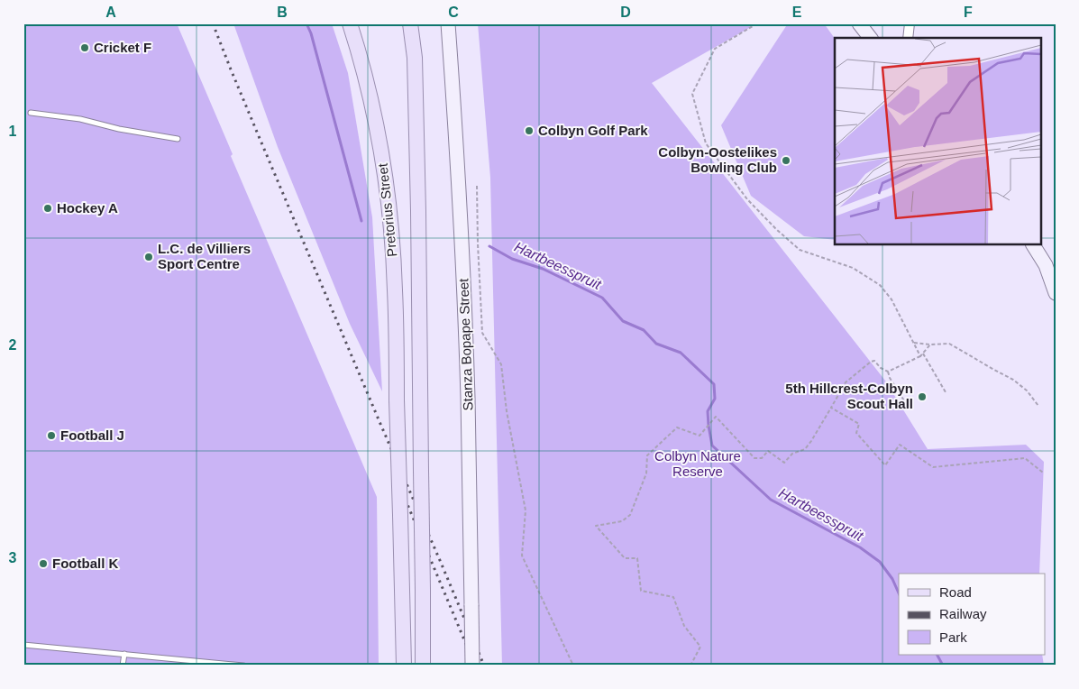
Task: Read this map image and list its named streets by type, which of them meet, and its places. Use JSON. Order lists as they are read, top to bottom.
{
  "streets": {
    "main road": ["Pretorius Street", "Stanza Bopape Street"]
  },
  "water": ["Hartbeesspruit"],
  "parks": ["Colbyn Nature Reserve"],
  "places": [
    "Cricket F",
    "Colbyn Golf Park",
    "Colbyn-Oostelikes Bowling Club",
    "Hockey A",
    "L.C. de Villiers Sport Centre",
    "5th Hillcrest-Colbyn Scout Hall",
    "Football J",
    "Football K"
  ],
  "legend": ["Road", "Railway", "Park"],
  "grid": {
    "columns": [
      "A",
      "B",
      "C",
      "D",
      "E",
      "F"
    ],
    "rows": ["1", "2", "3"]
  }
}
